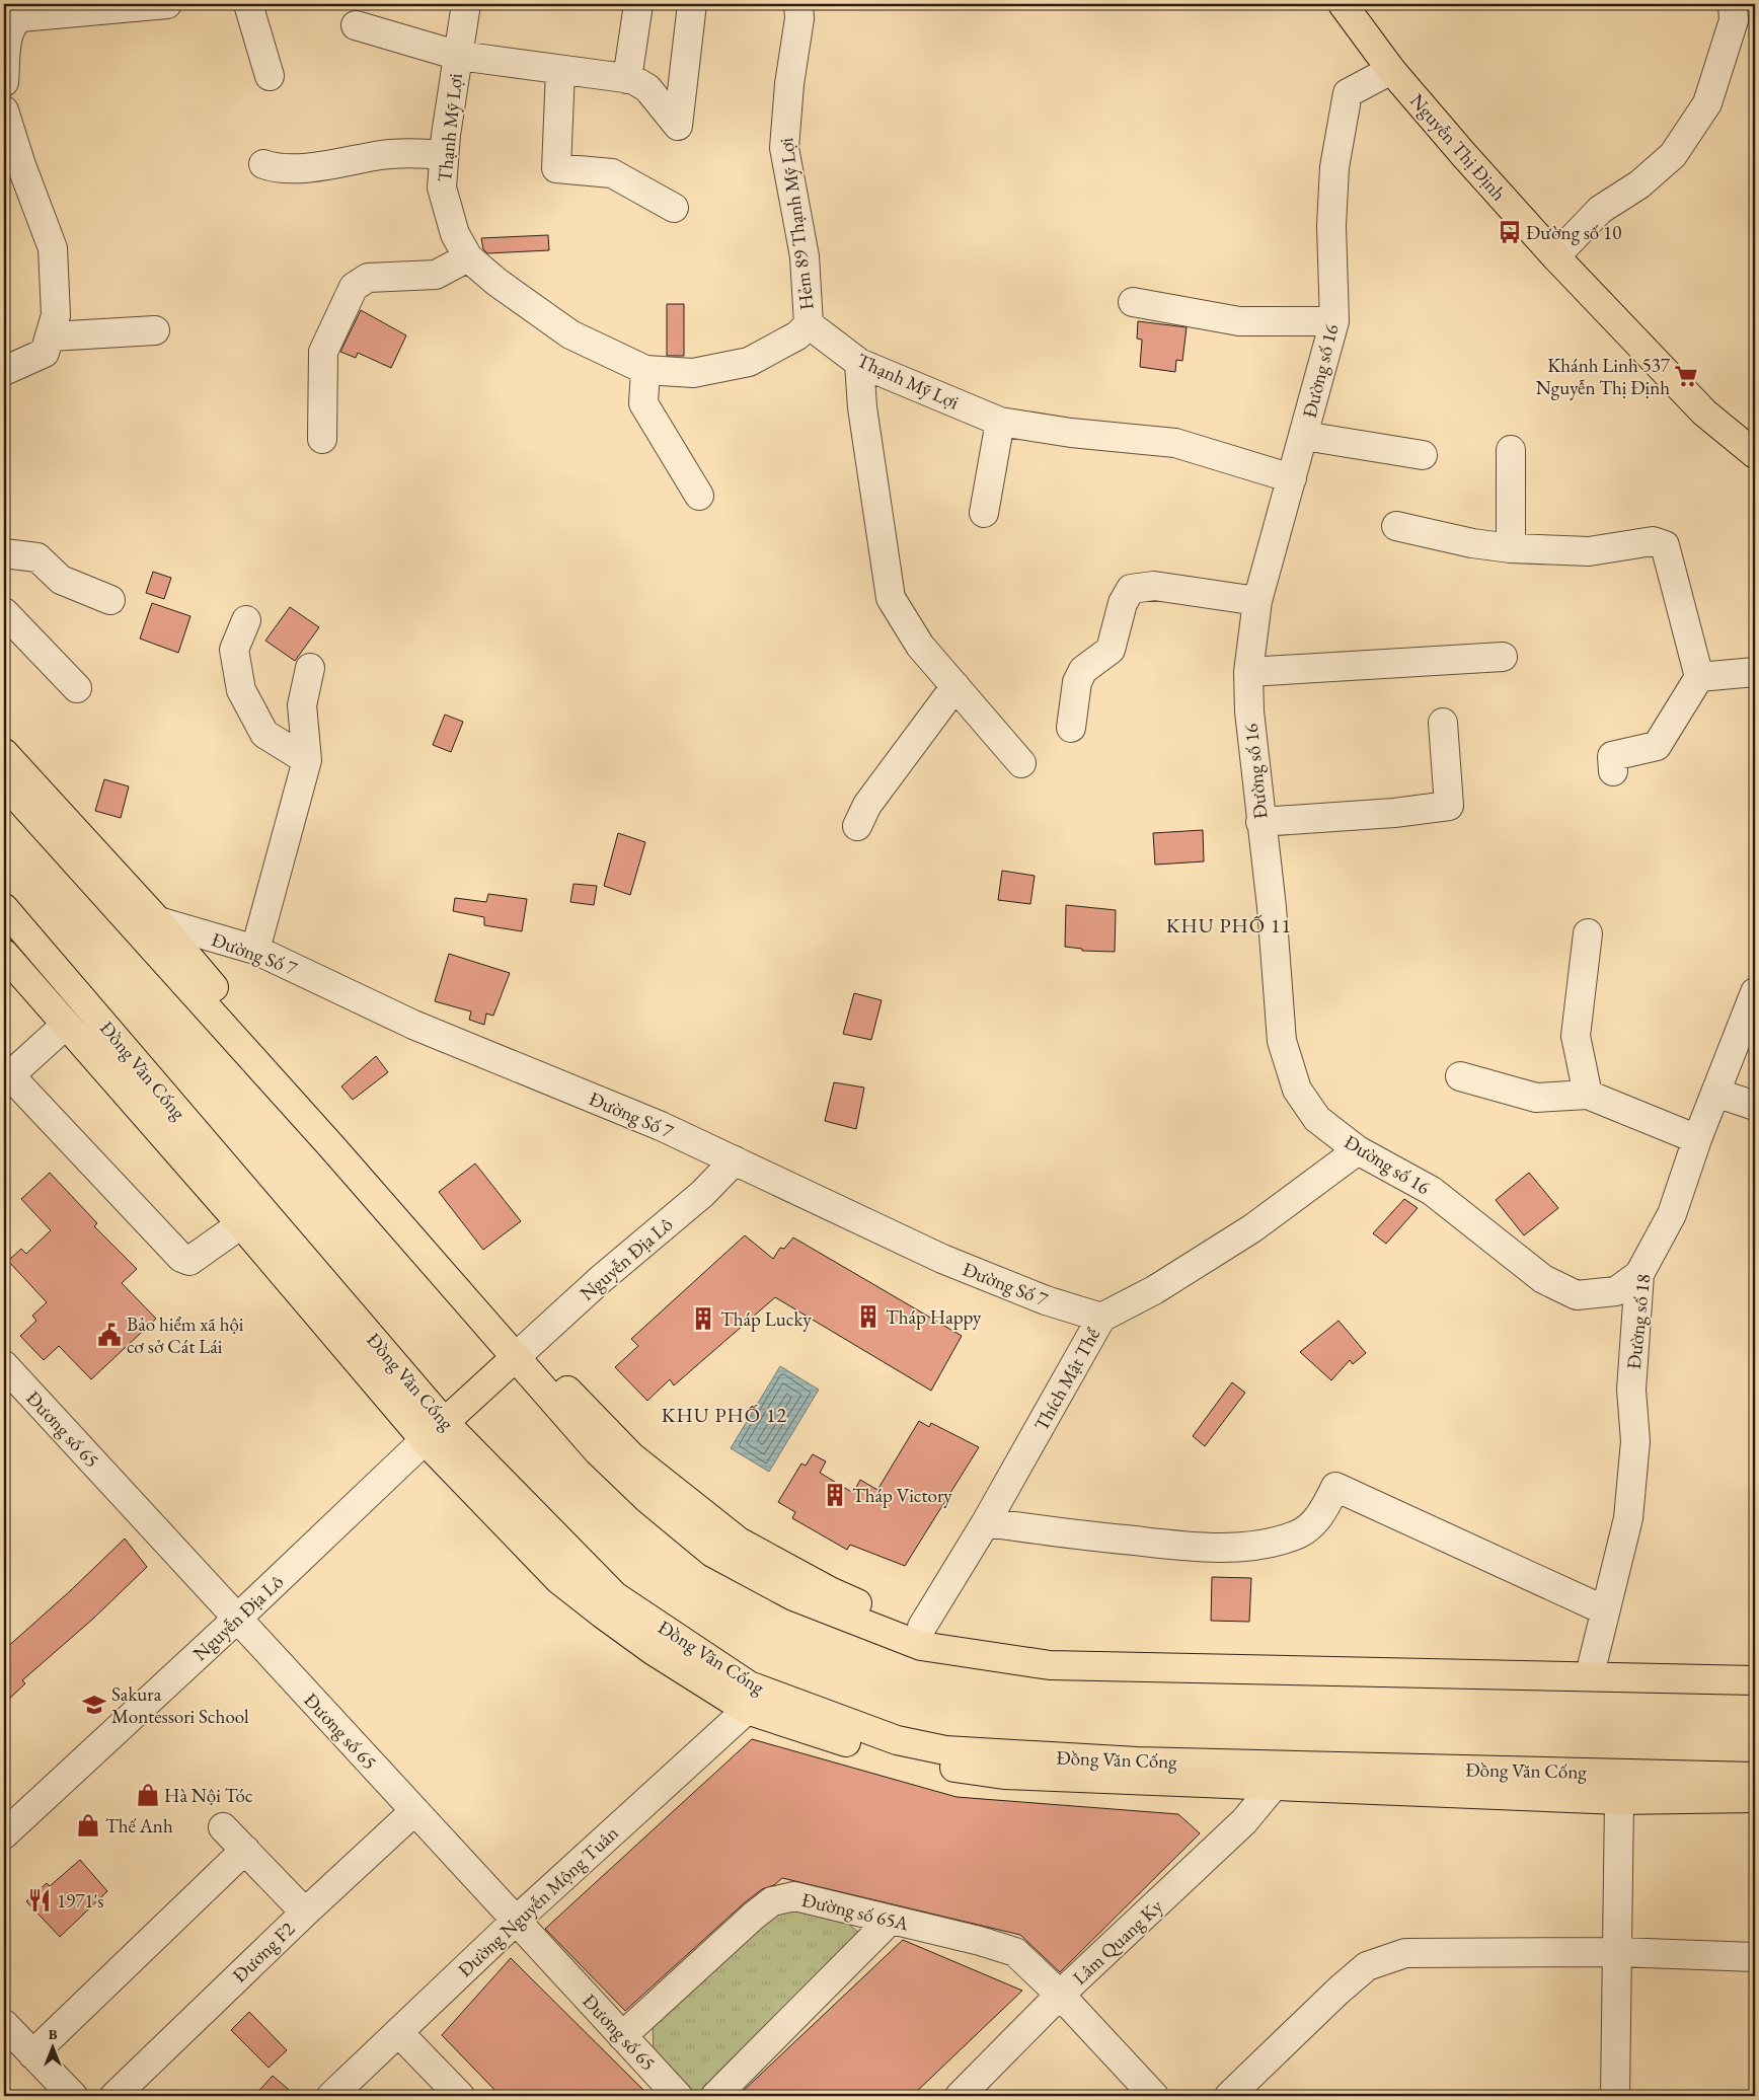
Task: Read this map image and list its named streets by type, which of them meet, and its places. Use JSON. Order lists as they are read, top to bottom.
{
  "streets": {
    "main road": ["Nguyễn Thị Định", "Đồng Văn Cống"],
    "street": [
      "Thạnh Mỹ Lợi",
      "Hẻm 89 Thạnh Mỹ Lợi",
      "Đường số 16",
      "Đường Số 7",
      "Nguyễn Địa Lô",
      "Đường số 18",
      "Thích Mật Thể",
      "Đương số 65",
      "Đường Nguyễn Mộng Tuân",
      "Đường số 65A",
      "Lâm Quang Ky",
      "Đương F2"
    ]
  },
  "crossings": [
    ["Thạnh Mỹ Lợi", "Hẻm 89 Thạnh Mỹ Lợi"],
    ["Thạnh Mỹ Lợi", "Đường số 16"],
    ["Nguyễn Thị Định", "Đường số 16"],
    ["Đường số 16", "Đường số 18"],
    ["Đường số 16", "Thích Mật Thể"],
    ["Đường Số 7", "Nguyễn Địa Lô"],
    ["Đường Số 7", "Thích Mật Thể"],
    ["Đồng Văn Cống", "Nguyễn Địa Lô"],
    ["Đồng Văn Cống", "Đường Nguyễn Mộng Tuân"],
    ["Đồng Văn Cống", "Lâm Quang Ky"],
    ["Nguyễn Địa Lô", "Đương số 65"],
    ["Đương số 65", "Đường Nguyễn Mộng Tuân"],
    ["Đương số 65", "Đường số 65A"],
    ["Đương số 65", "Đương F2"],
    ["Đường số 65A", "Lâm Quang Ky"]
  ],
  "districts": ["KHU PHỐ 11", "KHU PHỐ 12"],
  "places": {
    "bus stop": ["Đường số 10"],
    "supermarket": ["Khánh Linh 537 Nguyễn Thị Định"],
    "building": ["Tháp Happy", "Tháp Lucky", "Tháp Victory"],
    "public building": ["Bảo hiểm xã hội cơ sở Cát Lái"],
    "school or university": ["Sakura Montessori School"],
    "shop": ["Hà Nội Tóc", "Thế Anh"],
    "restaurant": ["1971's"]
  },
  "north": "top"
}
